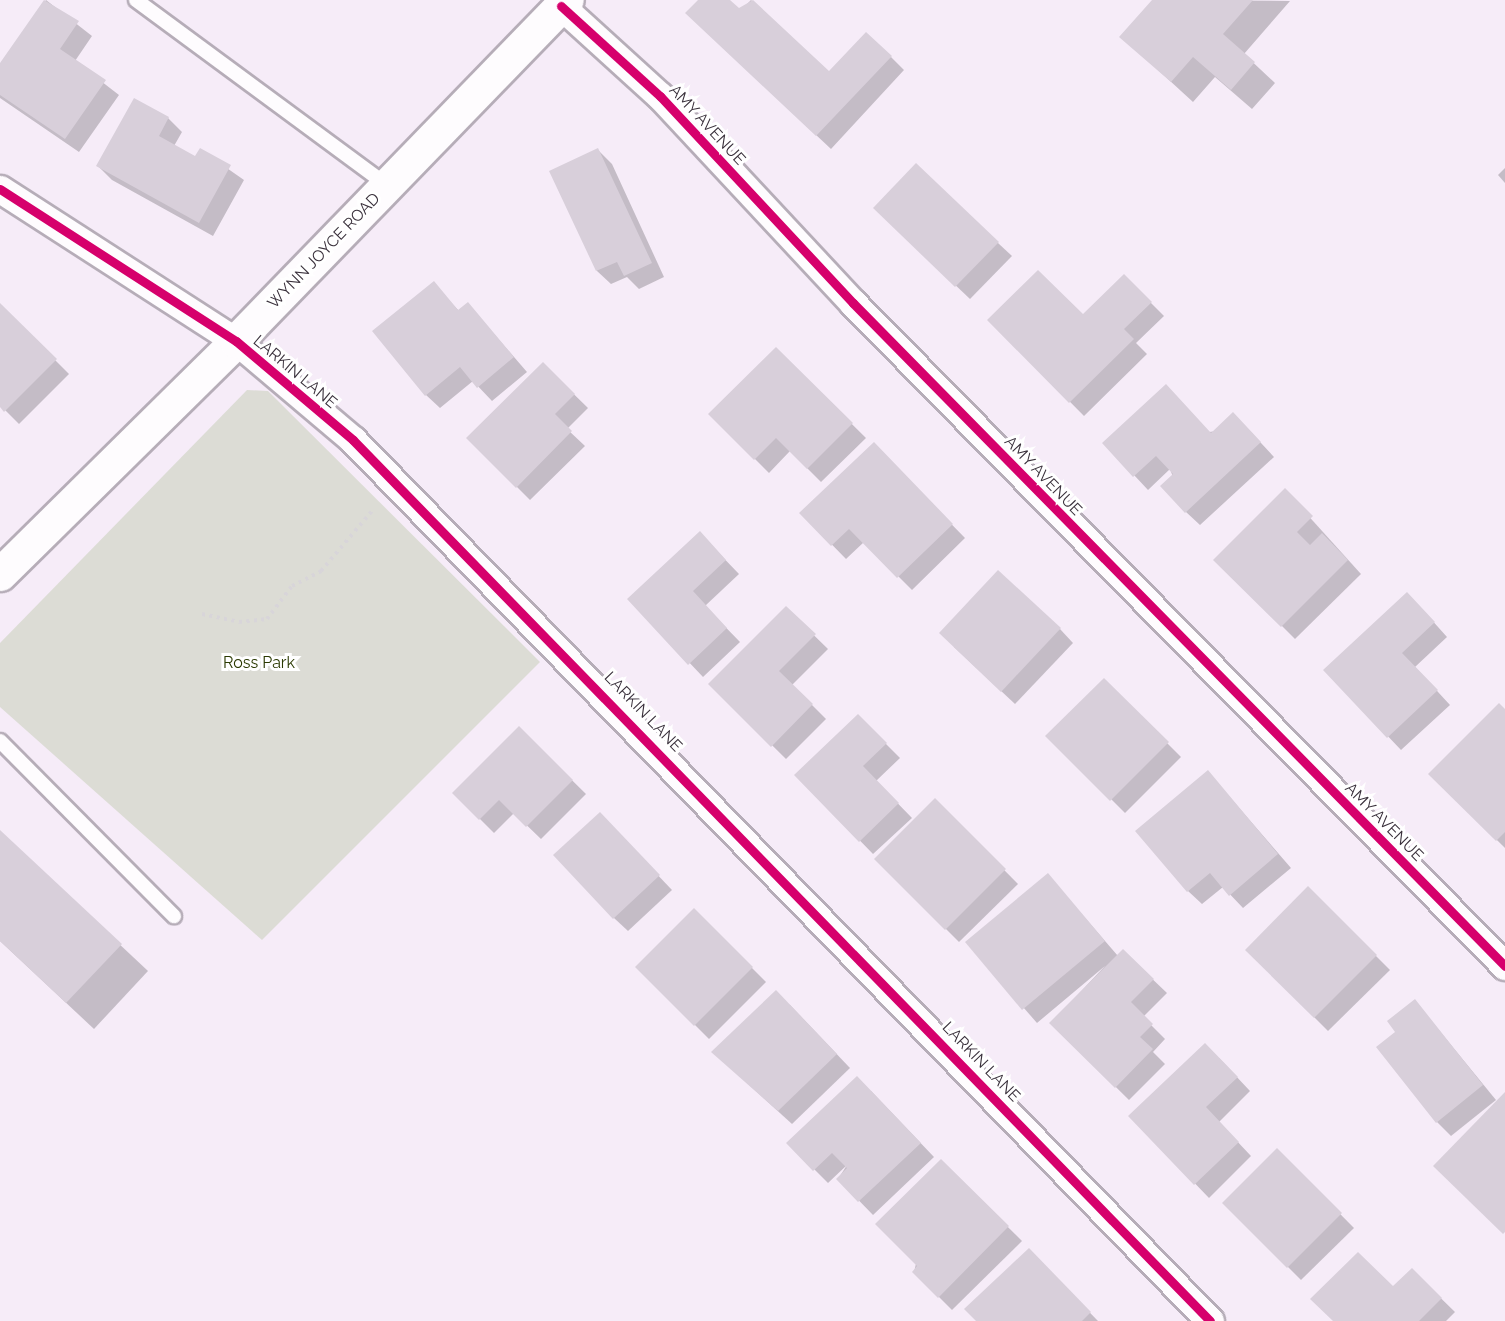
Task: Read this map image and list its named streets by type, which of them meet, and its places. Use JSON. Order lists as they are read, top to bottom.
{
  "streets": {
    "street": ["AMY AVENUE", "WYNN JOYCE ROAD", "LARKIN LANE"]
  },
  "crossings": [
    ["AMY AVENUE", "WYNN JOYCE ROAD"],
    ["WYNN JOYCE ROAD", "LARKIN LANE"]
  ],
  "parks": ["Ross Park"]
}
